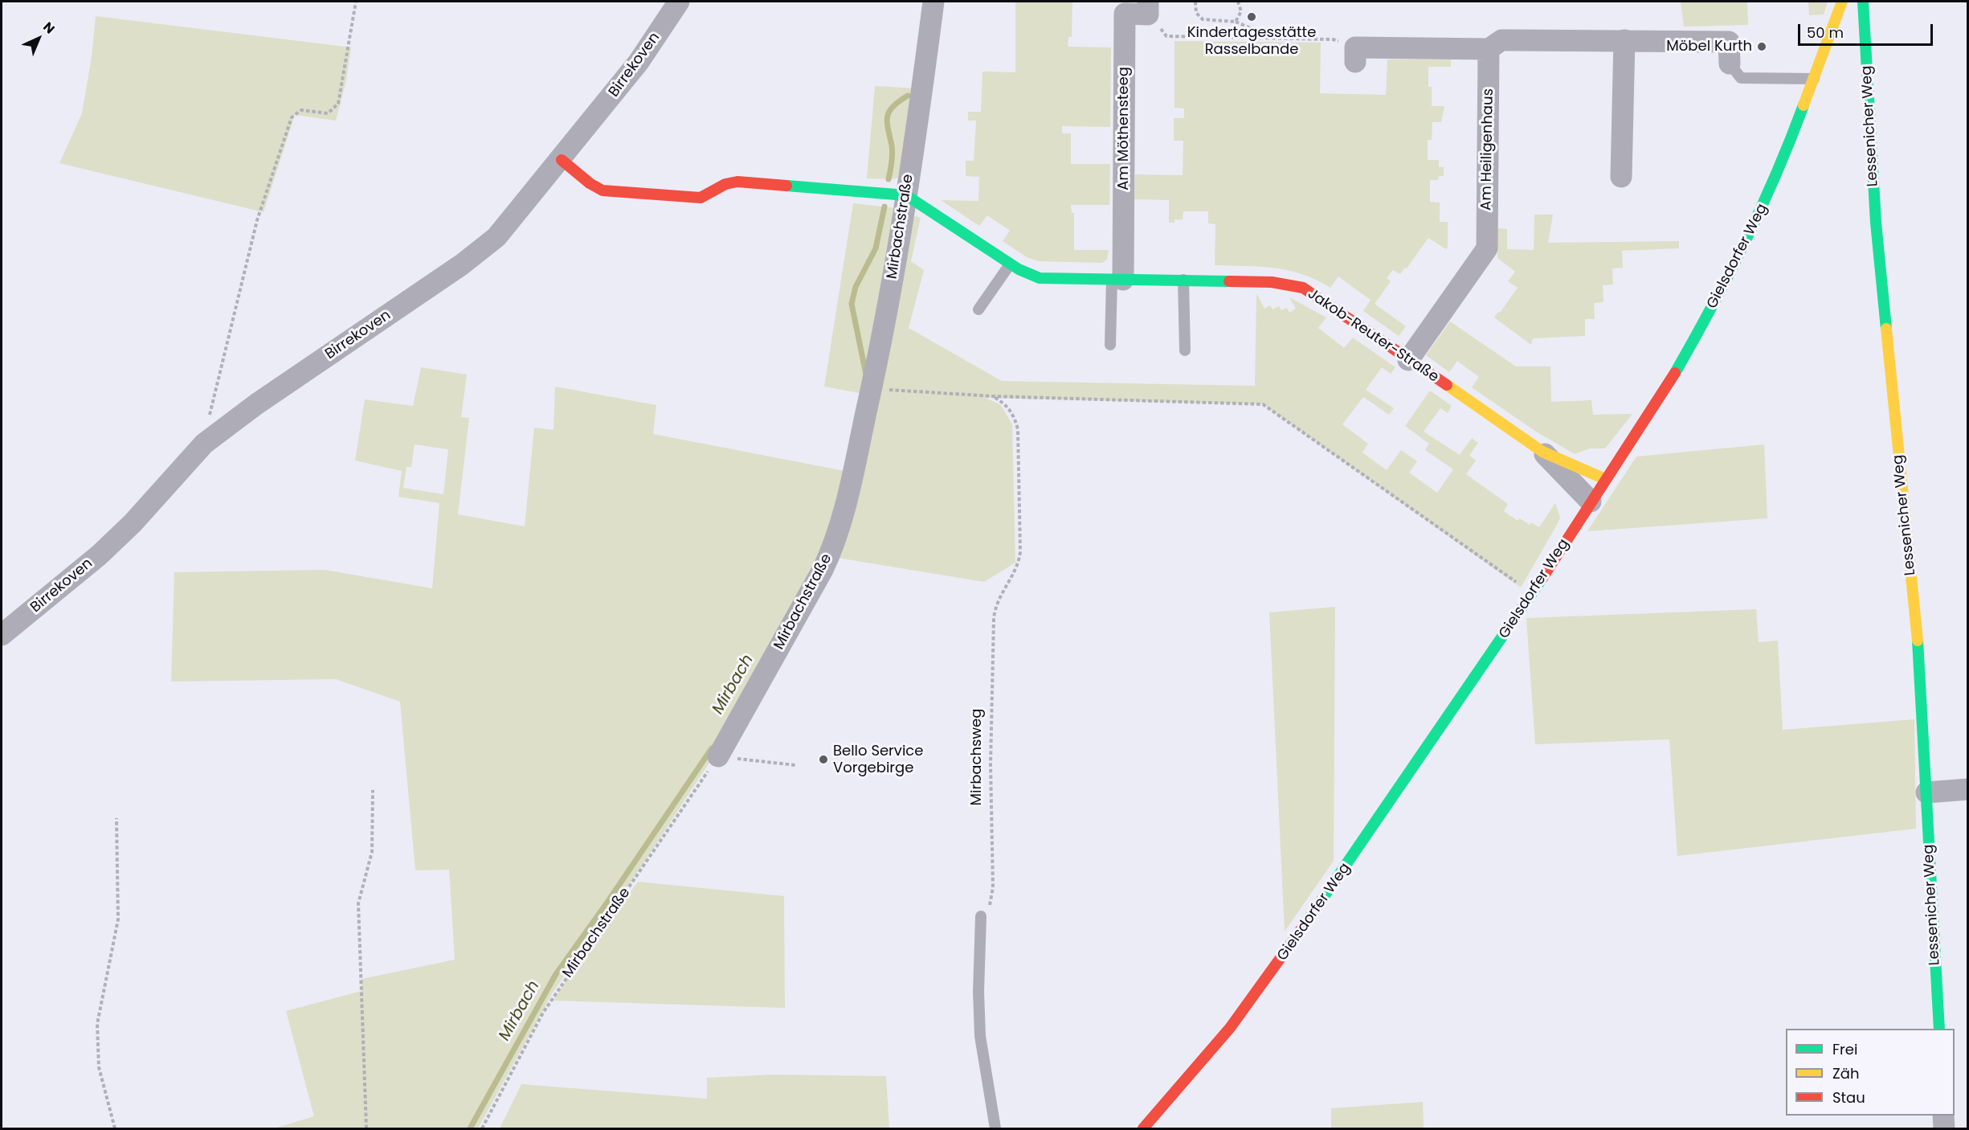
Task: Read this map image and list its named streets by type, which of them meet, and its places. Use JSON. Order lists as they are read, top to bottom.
{
  "streets": {
    "street": [
      "Birrekoven",
      "Lessenicher Weg",
      "Am Möthensteeg",
      "Am Heiligenhaus",
      "Mirbachstraße",
      "Gielsdorfer Weg",
      "Jakob-Reuter-Straße"
    ],
    "path": ["Mirbachsweg"]
  },
  "crossings": [
    ["Birrekoven", "Jakob-Reuter-Straße"],
    ["Am Möthensteeg", "Jakob-Reuter-Straße"],
    ["Am Heiligenhaus", "Jakob-Reuter-Straße"],
    ["Mirbachstraße", "Jakob-Reuter-Straße"],
    ["Gielsdorfer Weg", "Jakob-Reuter-Straße"]
  ],
  "water": ["Mirbach"],
  "places": ["Kindertagesstätte Rasselbande", "Möbel Kurth", "Bello Service Vorgebirge"],
  "legend": ["Frei", "Zäh", "Stau"],
  "scale_bar": "50 m",
  "north": "top right"
}
